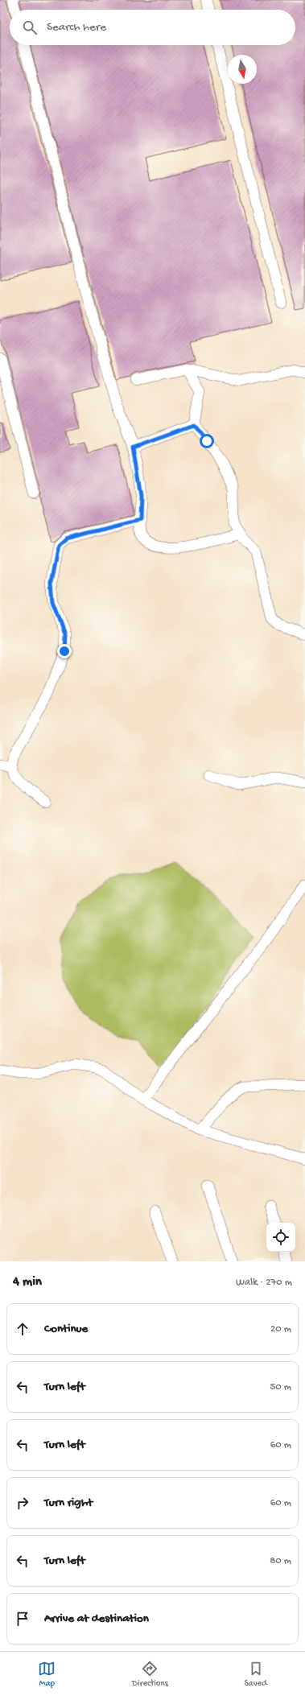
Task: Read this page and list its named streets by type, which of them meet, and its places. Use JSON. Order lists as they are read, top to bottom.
{
  "north": "bottom",
  "page": {
    "search": "Search here",
    "heading": ["4 min", "Walk · 270 m"],
    "list": [
      ["Continue", "20 m"],
      ["Turn left", "50 m"],
      ["Turn left", "60 m"],
      ["Turn right", "60 m"],
      ["Turn left", "80 m"],
      "Arrive at destination"
    ],
    "nav": ["Map", "Directions", "Saved"]
  }
}
